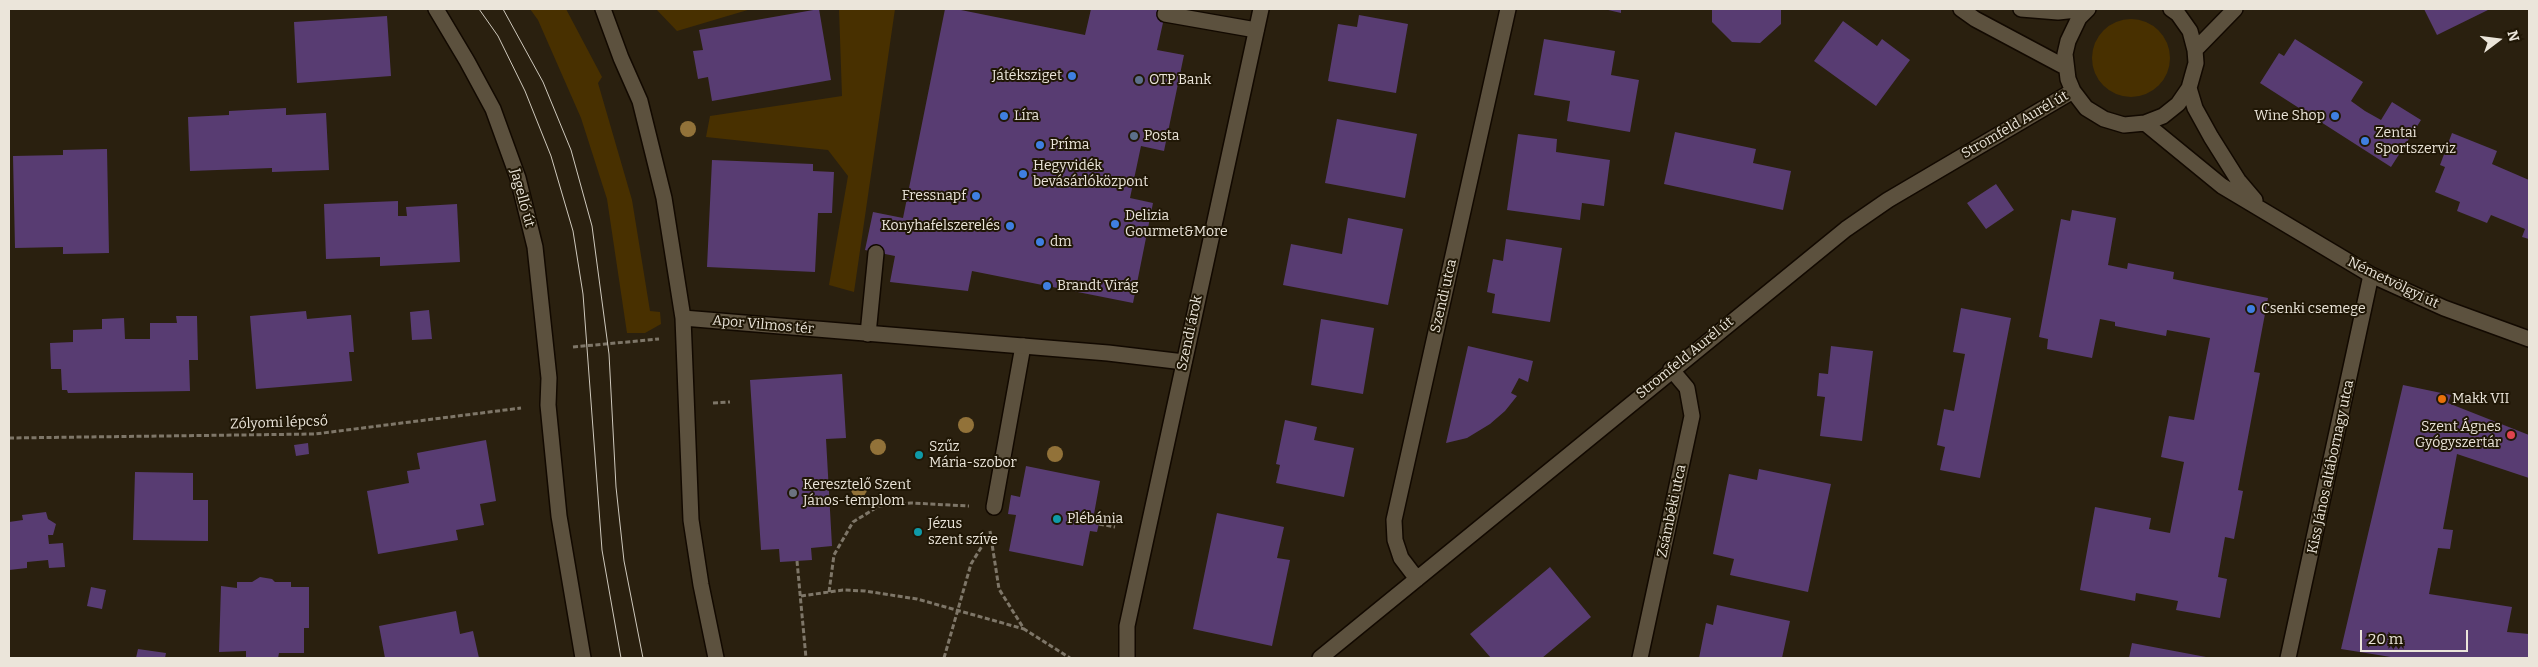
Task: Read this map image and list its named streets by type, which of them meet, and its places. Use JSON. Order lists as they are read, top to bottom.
{
  "streets": {
    "street": [
      "Stromfeld Aurél út",
      "Jagelló út",
      "Németvölgyi út",
      "Szendi utca",
      "Apor Vilmos tér",
      "Szendi árok",
      "Kiss János altábornagy utca",
      "Zsámbéki utca"
    ],
    "path": ["Zólyomi lépcső"]
  },
  "crossings": [
    ["Stromfeld Aurél út", "Szendi utca"],
    ["Stromfeld Aurél út", "Zsámbéki utca"],
    ["Jagelló út", "Zólyomi lépcső"],
    ["Németvölgyi út", "Kiss János altábornagy utca"],
    ["Apor Vilmos tér", "Szendi árok"]
  ],
  "places": [
    "Játéksziget",
    "OTP Bank",
    "Líra",
    "Wine Shop",
    "Posta",
    "Zentai Sportszerviz",
    "Príma",
    "Hegyvidék bevásárlóközpont",
    "Fressnapf",
    "Delizia Gourmet&More",
    "Konyhafelszerelés",
    "dm",
    "Brandt Virág",
    "Csenki csemege",
    "Makk VII",
    "Szent Ágnes Gyógyszertár",
    "Szűz Mária-szobor",
    "Keresztelő Szent János-templom",
    "Plébánia",
    "Jézus szent szíve"
  ],
  "scale_bar": "20 m",
  "north": "right"
}
